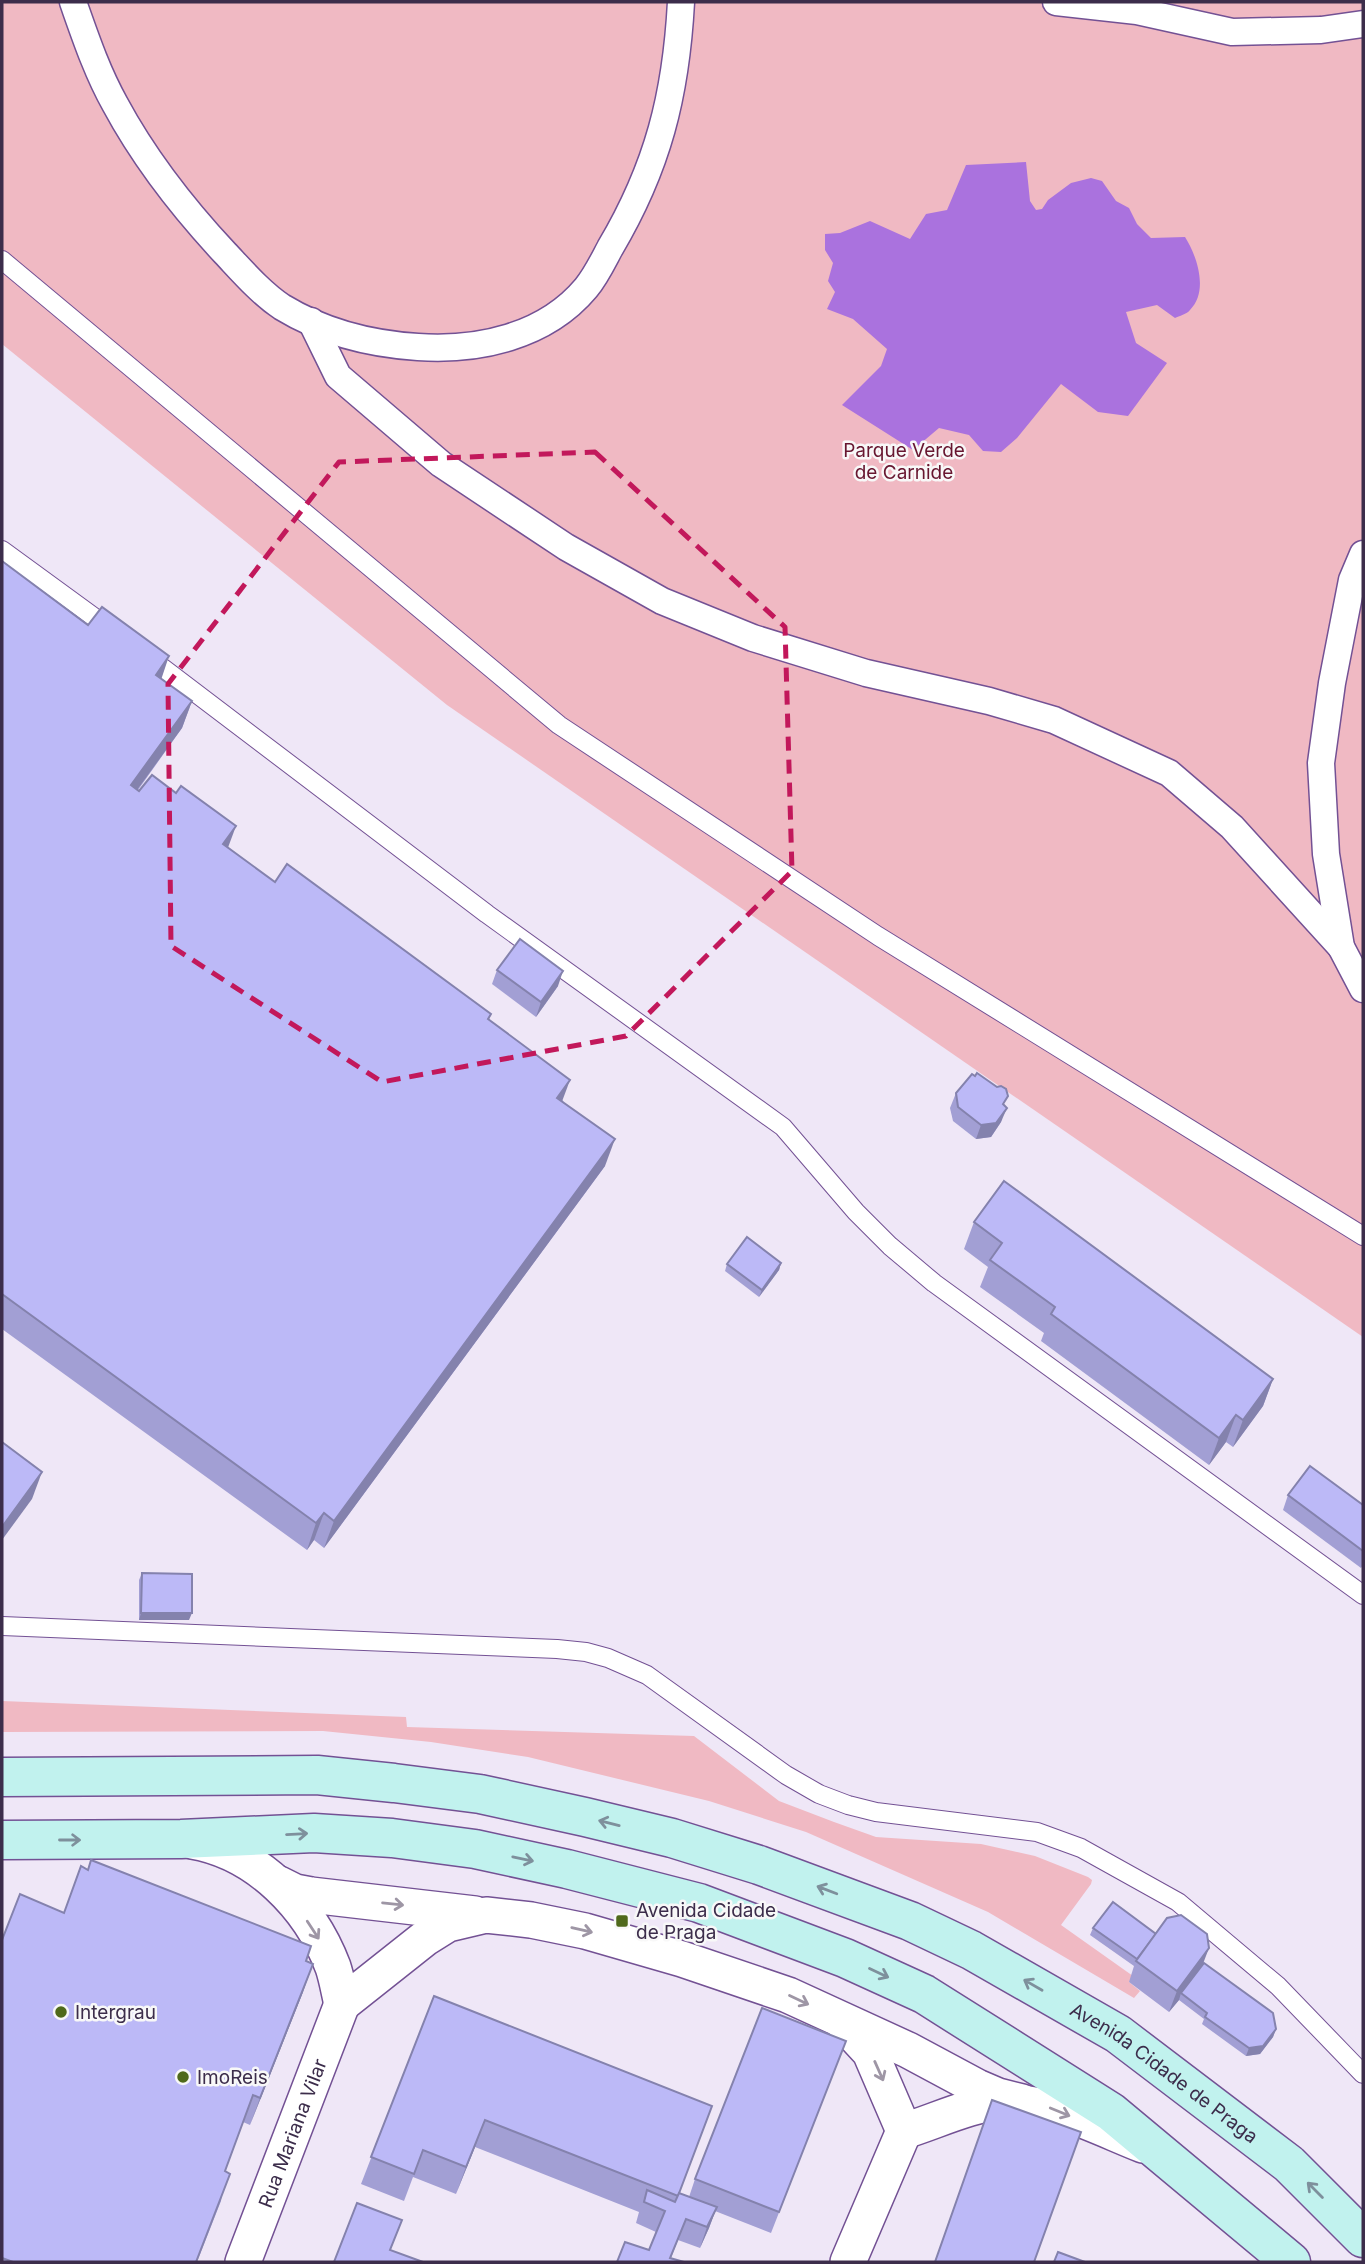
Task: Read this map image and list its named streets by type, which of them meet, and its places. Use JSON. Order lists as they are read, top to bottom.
{
  "streets": {
    "main road": ["Avenida Cidade de Praga"],
    "street": ["Rua Mariana Vilar"]
  },
  "parks": ["Parque Verde de Carnide"],
  "places": {
    "transit": ["Avenida Cidade de Praga"],
    "other": ["Intergrau", "ImoReis"]
  }
}
